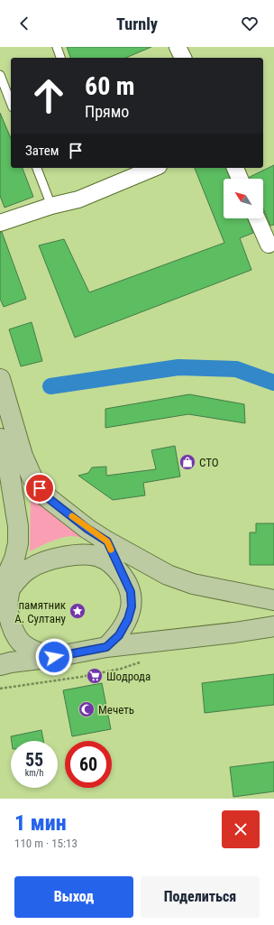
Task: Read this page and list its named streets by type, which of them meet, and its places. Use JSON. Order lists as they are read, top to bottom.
{
  "places": {
    "shop": ["СТО"],
    "place": ["памятник А. Султану"],
    "supermarket": ["Шодрода"],
    "mosque": ["Мечеть"]
  },
  "north": "top left",
  "page": {
    "header": "Turnly",
    "turn": ["60 m", "Прямо"],
    "then": "Затем",
    "speed": "55 km/h",
    "limit": "60",
    "heading": ["1 мин", "110 m · 15:13"],
    "buttons": ["Выход", "Поделиться"]
  }
}
